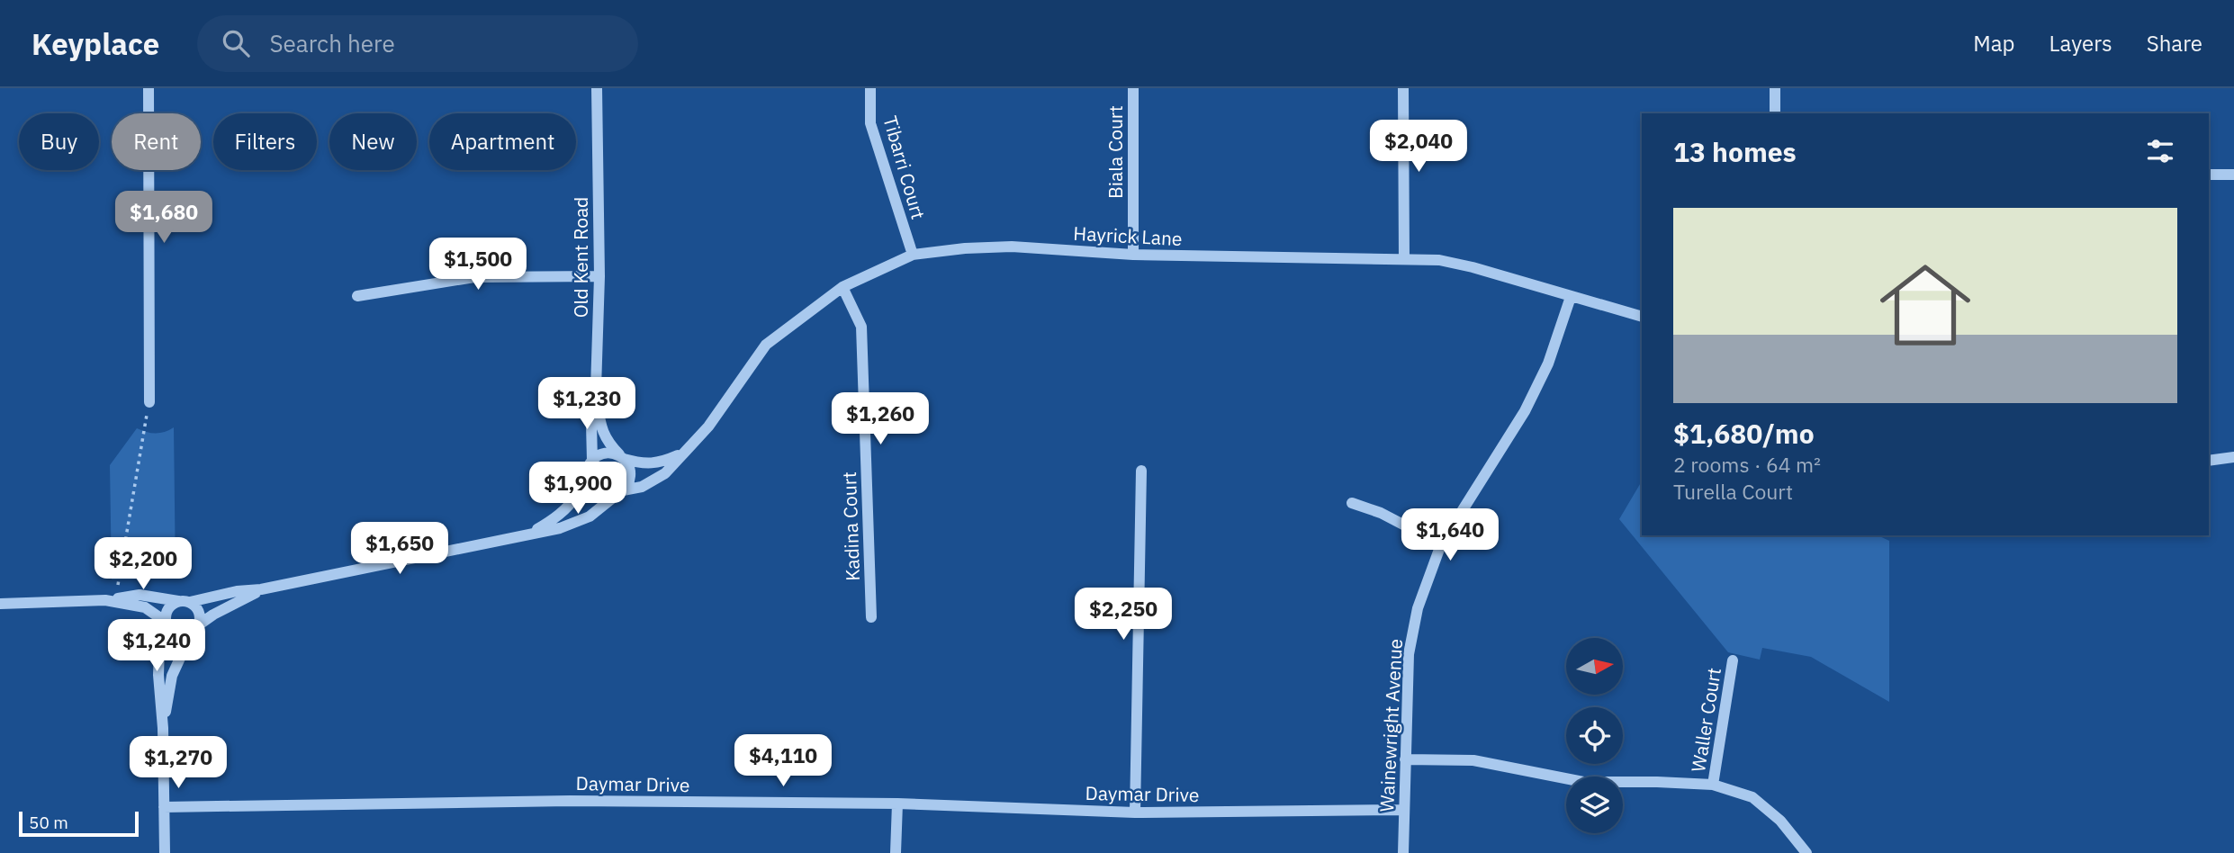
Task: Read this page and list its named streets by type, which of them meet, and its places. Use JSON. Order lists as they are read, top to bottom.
{
  "streets": {
    "street": [
      "Biala Court",
      "Tibarri Court",
      "Hayrick Lane",
      "Old Kent Road",
      "Kadina Court",
      "Waller Court",
      "Wainewright Avenue",
      "Daymar Drive"
    ]
  },
  "crossings": [
    ["Biala Court", "Hayrick Lane"],
    ["Tibarri Court", "Hayrick Lane"],
    ["Hayrick Lane", "Old Kent Road"],
    ["Hayrick Lane", "Kadina Court"],
    ["Hayrick Lane", "Wainewright Avenue"],
    ["Wainewright Avenue", "Daymar Drive"]
  ],
  "scale_bar": "50 m",
  "north": "right",
  "page": {
    "header": "Keyplace",
    "search": "Search here",
    "nav": ["Map", "Layers", "Share"],
    "chip": [
      "Buy",
      "Rent",
      "Filters",
      "New",
      "Apartment"
    ],
    "heading": "13 homes",
    "price": [
      "$2,040",
      "$1,680",
      "$1,500",
      "$1,230",
      "$1,260",
      "$1,900",
      "$1,640",
      "$1,650",
      "$2,200",
      "$2,250",
      "$1,240",
      "$4,110",
      "$1,270"
    ],
    "list": [
      {
        "name": "$1,680/mo",
        "note": "2 rooms · 64 m² · Turella Court"
      }
    ],
    "scale": "50 m"
  }
}
